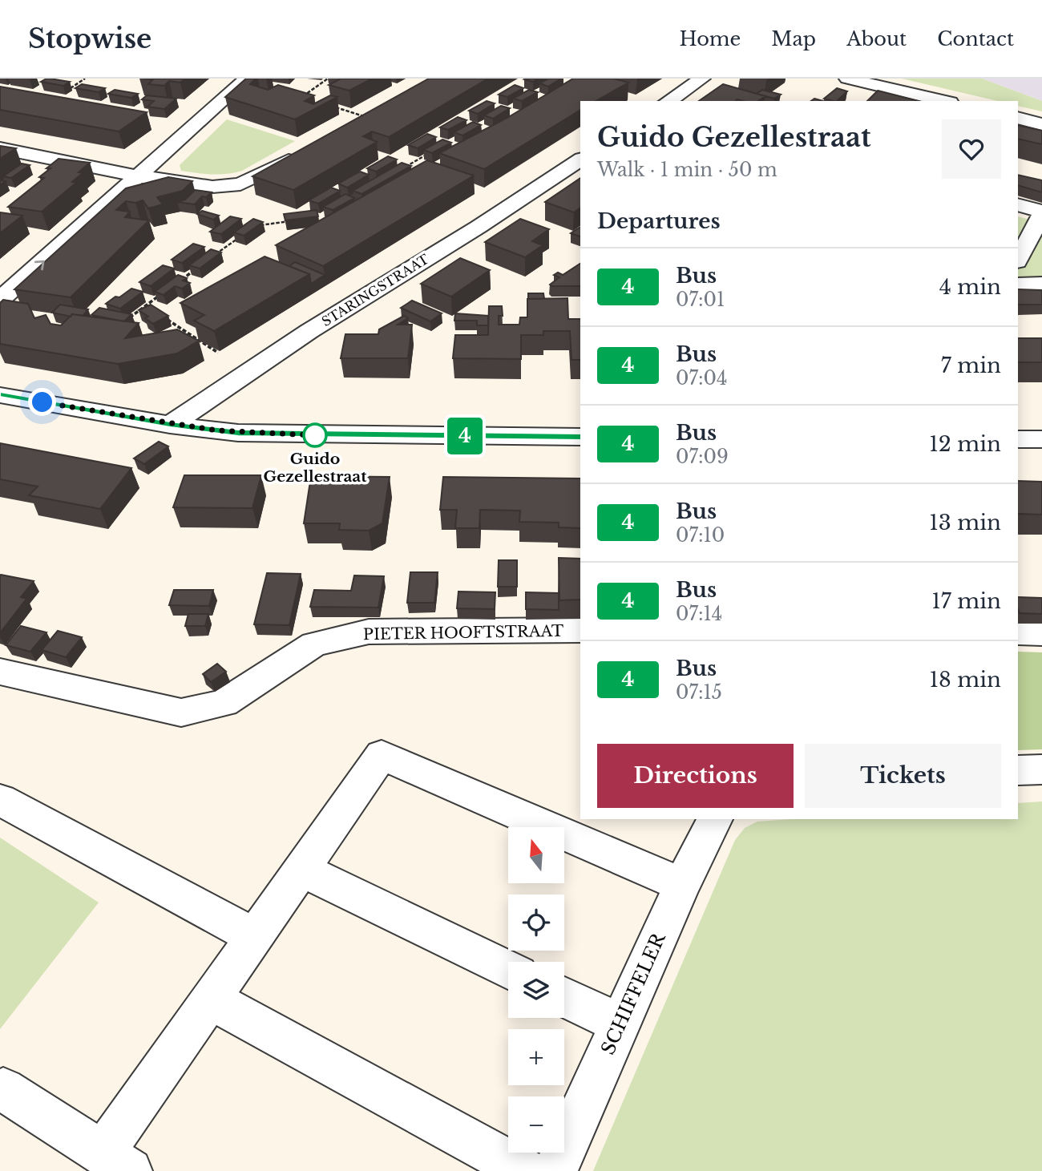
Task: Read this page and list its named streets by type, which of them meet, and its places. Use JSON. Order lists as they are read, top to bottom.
{
  "streets": {
    "street": ["STARINGSTRAAT", "PIETER HOOFTSTRAAT", "SCHIFFELER"]
  },
  "places": ["Guido Gezellestraat"],
  "lines": ["bus line 4"],
  "north": "top",
  "page": {
    "header": "Stopwise",
    "nav": [
      "Home",
      "Map",
      "About",
      "Contact"
    ],
    "on_map": "4",
    "heading": [
      ["Guido Gezellestraat", "Walk · 1 min · 50 m"],
      "Departures"
    ],
    "list": [
      {
        "mark": "4",
        "name": "Bus",
        "note": "07:01",
        "value": "4 min"
      },
      {
        "mark": "4",
        "name": "Bus",
        "note": "07:04",
        "value": "7 min"
      },
      {
        "mark": "4",
        "name": "Bus",
        "note": "07:09",
        "value": "12 min"
      },
      {
        "mark": "4",
        "name": "Bus",
        "note": "07:10",
        "value": "13 min"
      },
      {
        "mark": "4",
        "name": "Bus",
        "note": "07:14",
        "value": "17 min"
      },
      {
        "mark": "4",
        "name": "Bus",
        "note": "07:15",
        "value": "18 min"
      }
    ],
    "buttons": ["Directions", "Tickets"],
    "map_buttons": ["+", "−"]
  }
}
